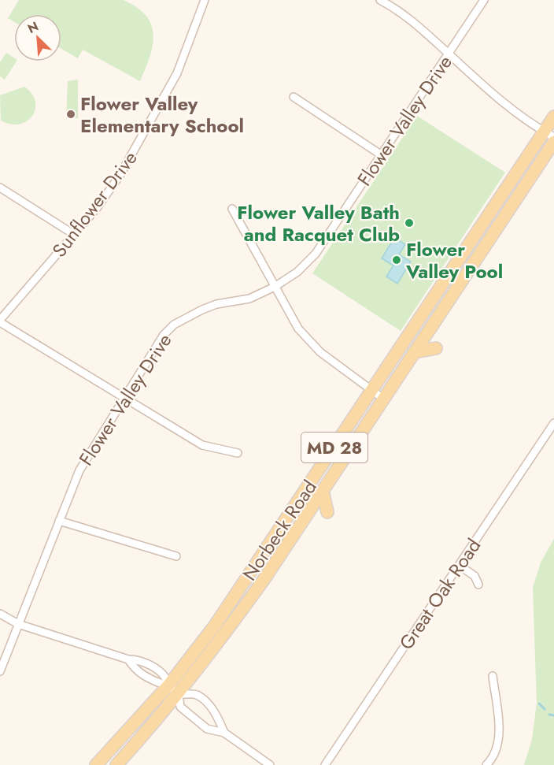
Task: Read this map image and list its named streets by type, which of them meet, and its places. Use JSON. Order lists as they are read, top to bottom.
{
  "streets": {
    "main road": ["MD 28", "Norbeck Road"],
    "street": ["Flower Valley Drive", "Sunflower Drive", "Great Oak Road"]
  },
  "places": ["Flower Valley Elementary School", "Flower Valley Bath and Racquet Club", "Flower Valley Pool"],
  "north": "top left"
}
